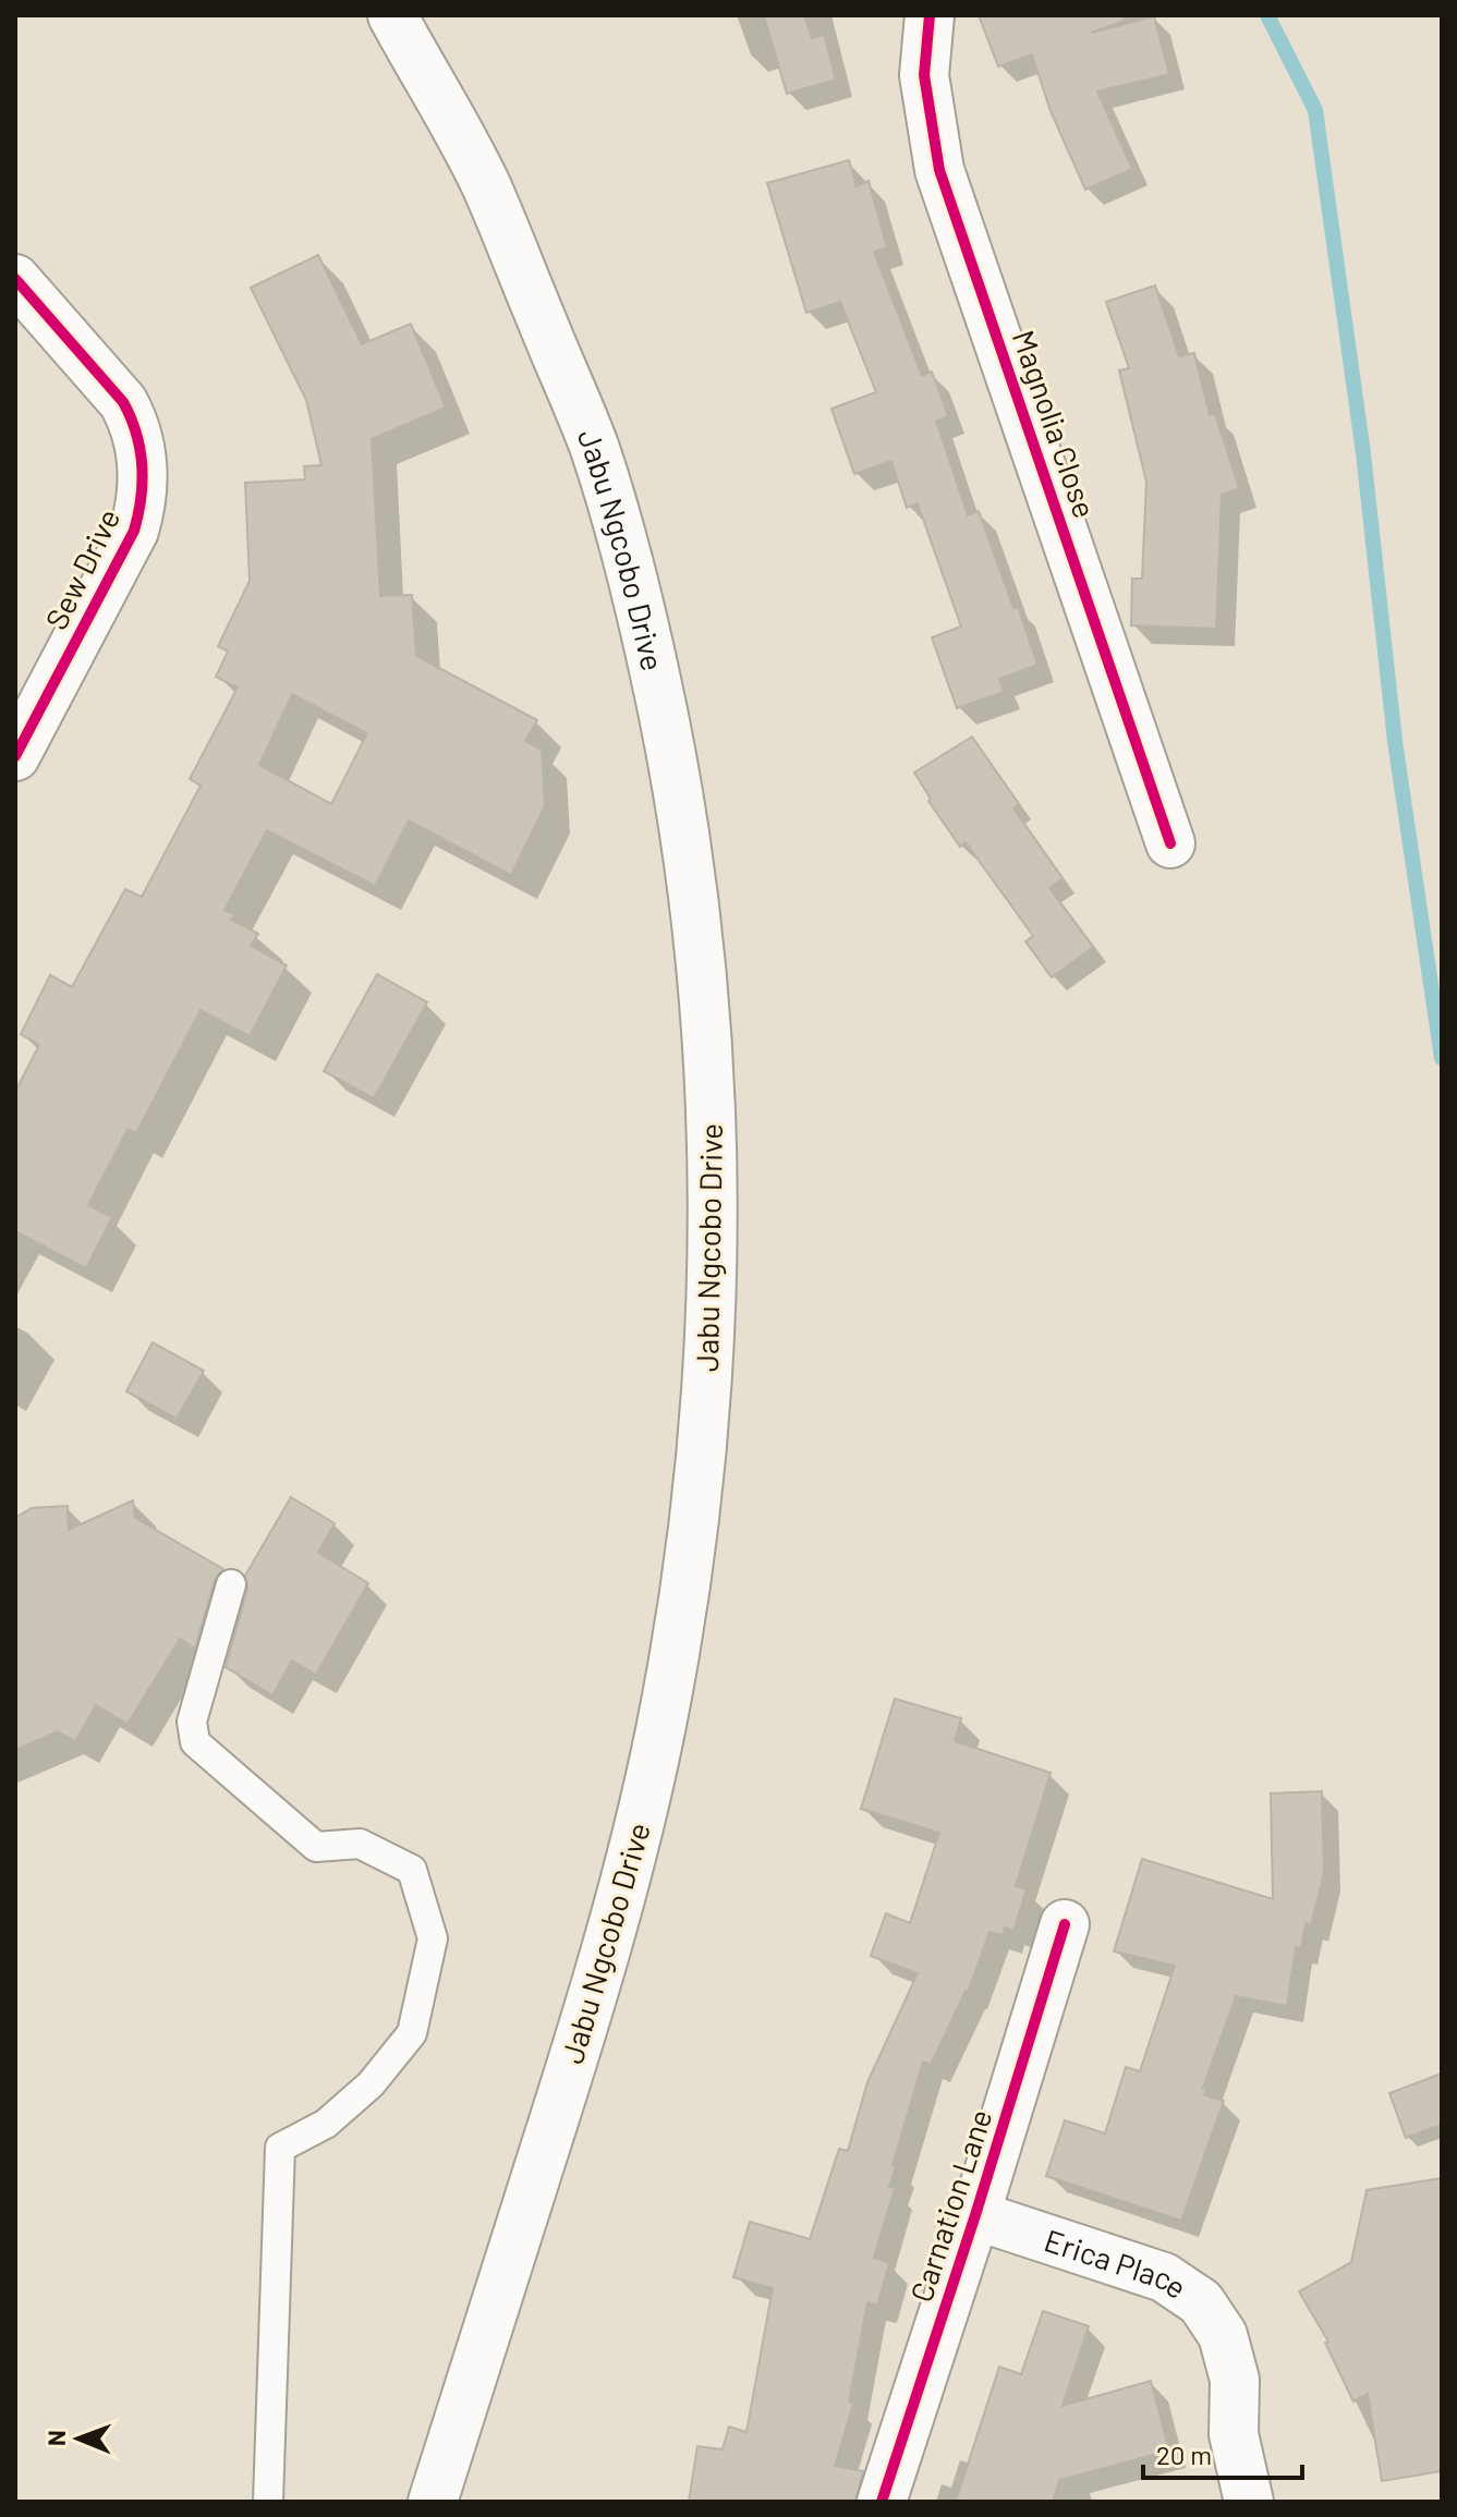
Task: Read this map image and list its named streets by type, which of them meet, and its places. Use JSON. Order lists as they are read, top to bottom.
{
  "streets": {
    "main road": [
      "Magnolia Close",
      "Jabu Ngcobo Drive",
      "Sew Drive",
      "Carnation Lane",
      "Erica Place"
    ]
  },
  "crossings": [
    ["Carnation Lane", "Erica Place"]
  ],
  "scale_bar": "20 m",
  "north": "left"
}
